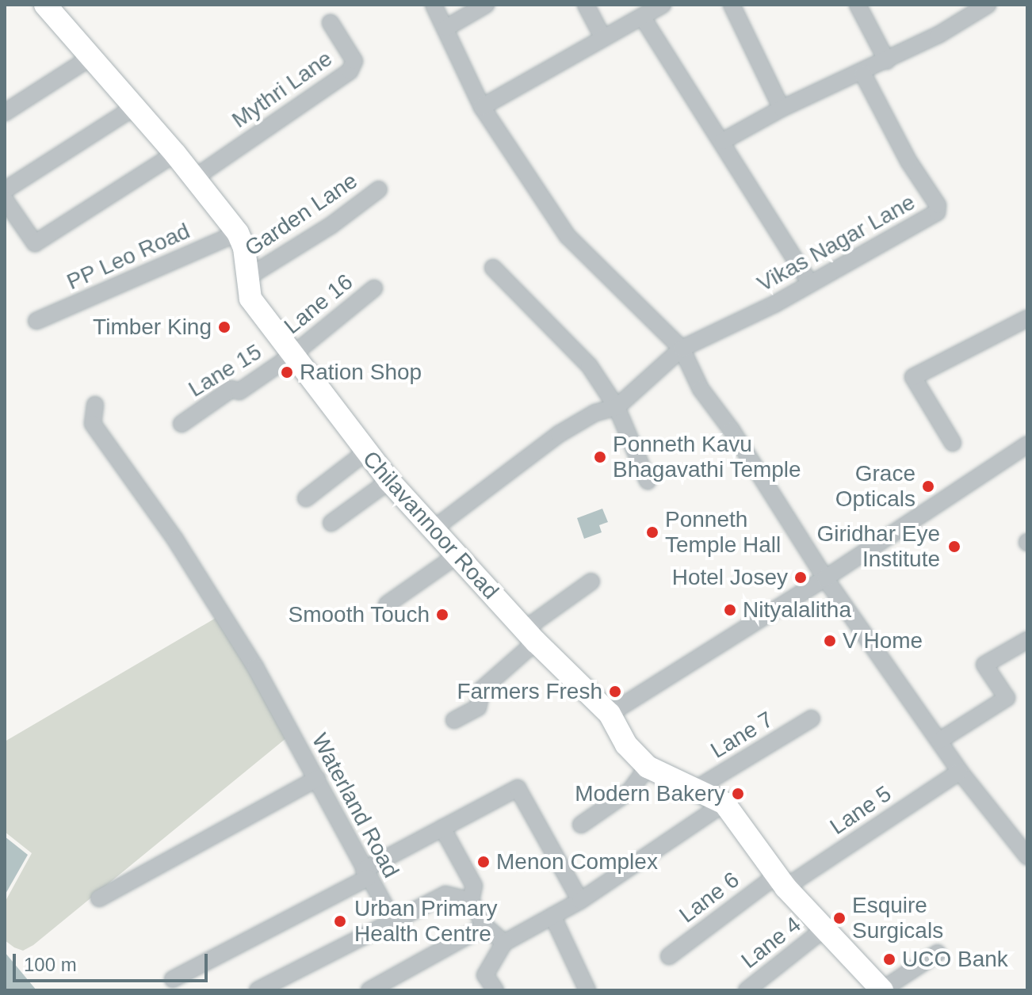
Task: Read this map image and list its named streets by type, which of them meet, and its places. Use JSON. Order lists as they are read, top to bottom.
{
  "streets": {
    "street": [
      "Mythri Lane",
      "Garden Lane",
      "Vikas Nagar Lane",
      "PP Leo Road",
      "Lane 16",
      "Lane 15",
      "Chilavannoor Road",
      "Lane 7",
      "Waterland Road",
      "Lane 5",
      "Lane 6",
      "Lane 4"
    ]
  },
  "crossings": [
    ["Mythri Lane", "Chilavannoor Road"],
    ["Garden Lane", "Chilavannoor Road"],
    ["PP Leo Road", "Chilavannoor Road"],
    ["Lane 16", "Lane 15"],
    ["Lane 16", "Chilavannoor Road"],
    ["Lane 15", "Chilavannoor Road"],
    ["Chilavannoor Road", "Lane 7"],
    ["Chilavannoor Road", "Lane 5"],
    ["Chilavannoor Road", "Lane 6"],
    ["Chilavannoor Road", "Lane 4"],
    ["Lane 5", "Lane 6"]
  ],
  "places": [
    "Timber King",
    "Ration Shop",
    "Ponneth Kavu Bhagavathi Temple",
    "Grace Opticals",
    "Ponneth Temple Hall",
    "Giridhar Eye Institute",
    "Hotel Josey",
    "Nityalalitha",
    "Smooth Touch",
    "V Home",
    "Farmers Fresh",
    "Modern Bakery",
    "Menon Complex",
    "Esquire Surgicals",
    "Urban Primary Health Centre",
    "UCO Bank"
  ],
  "scale_bar": "100 m"
}
